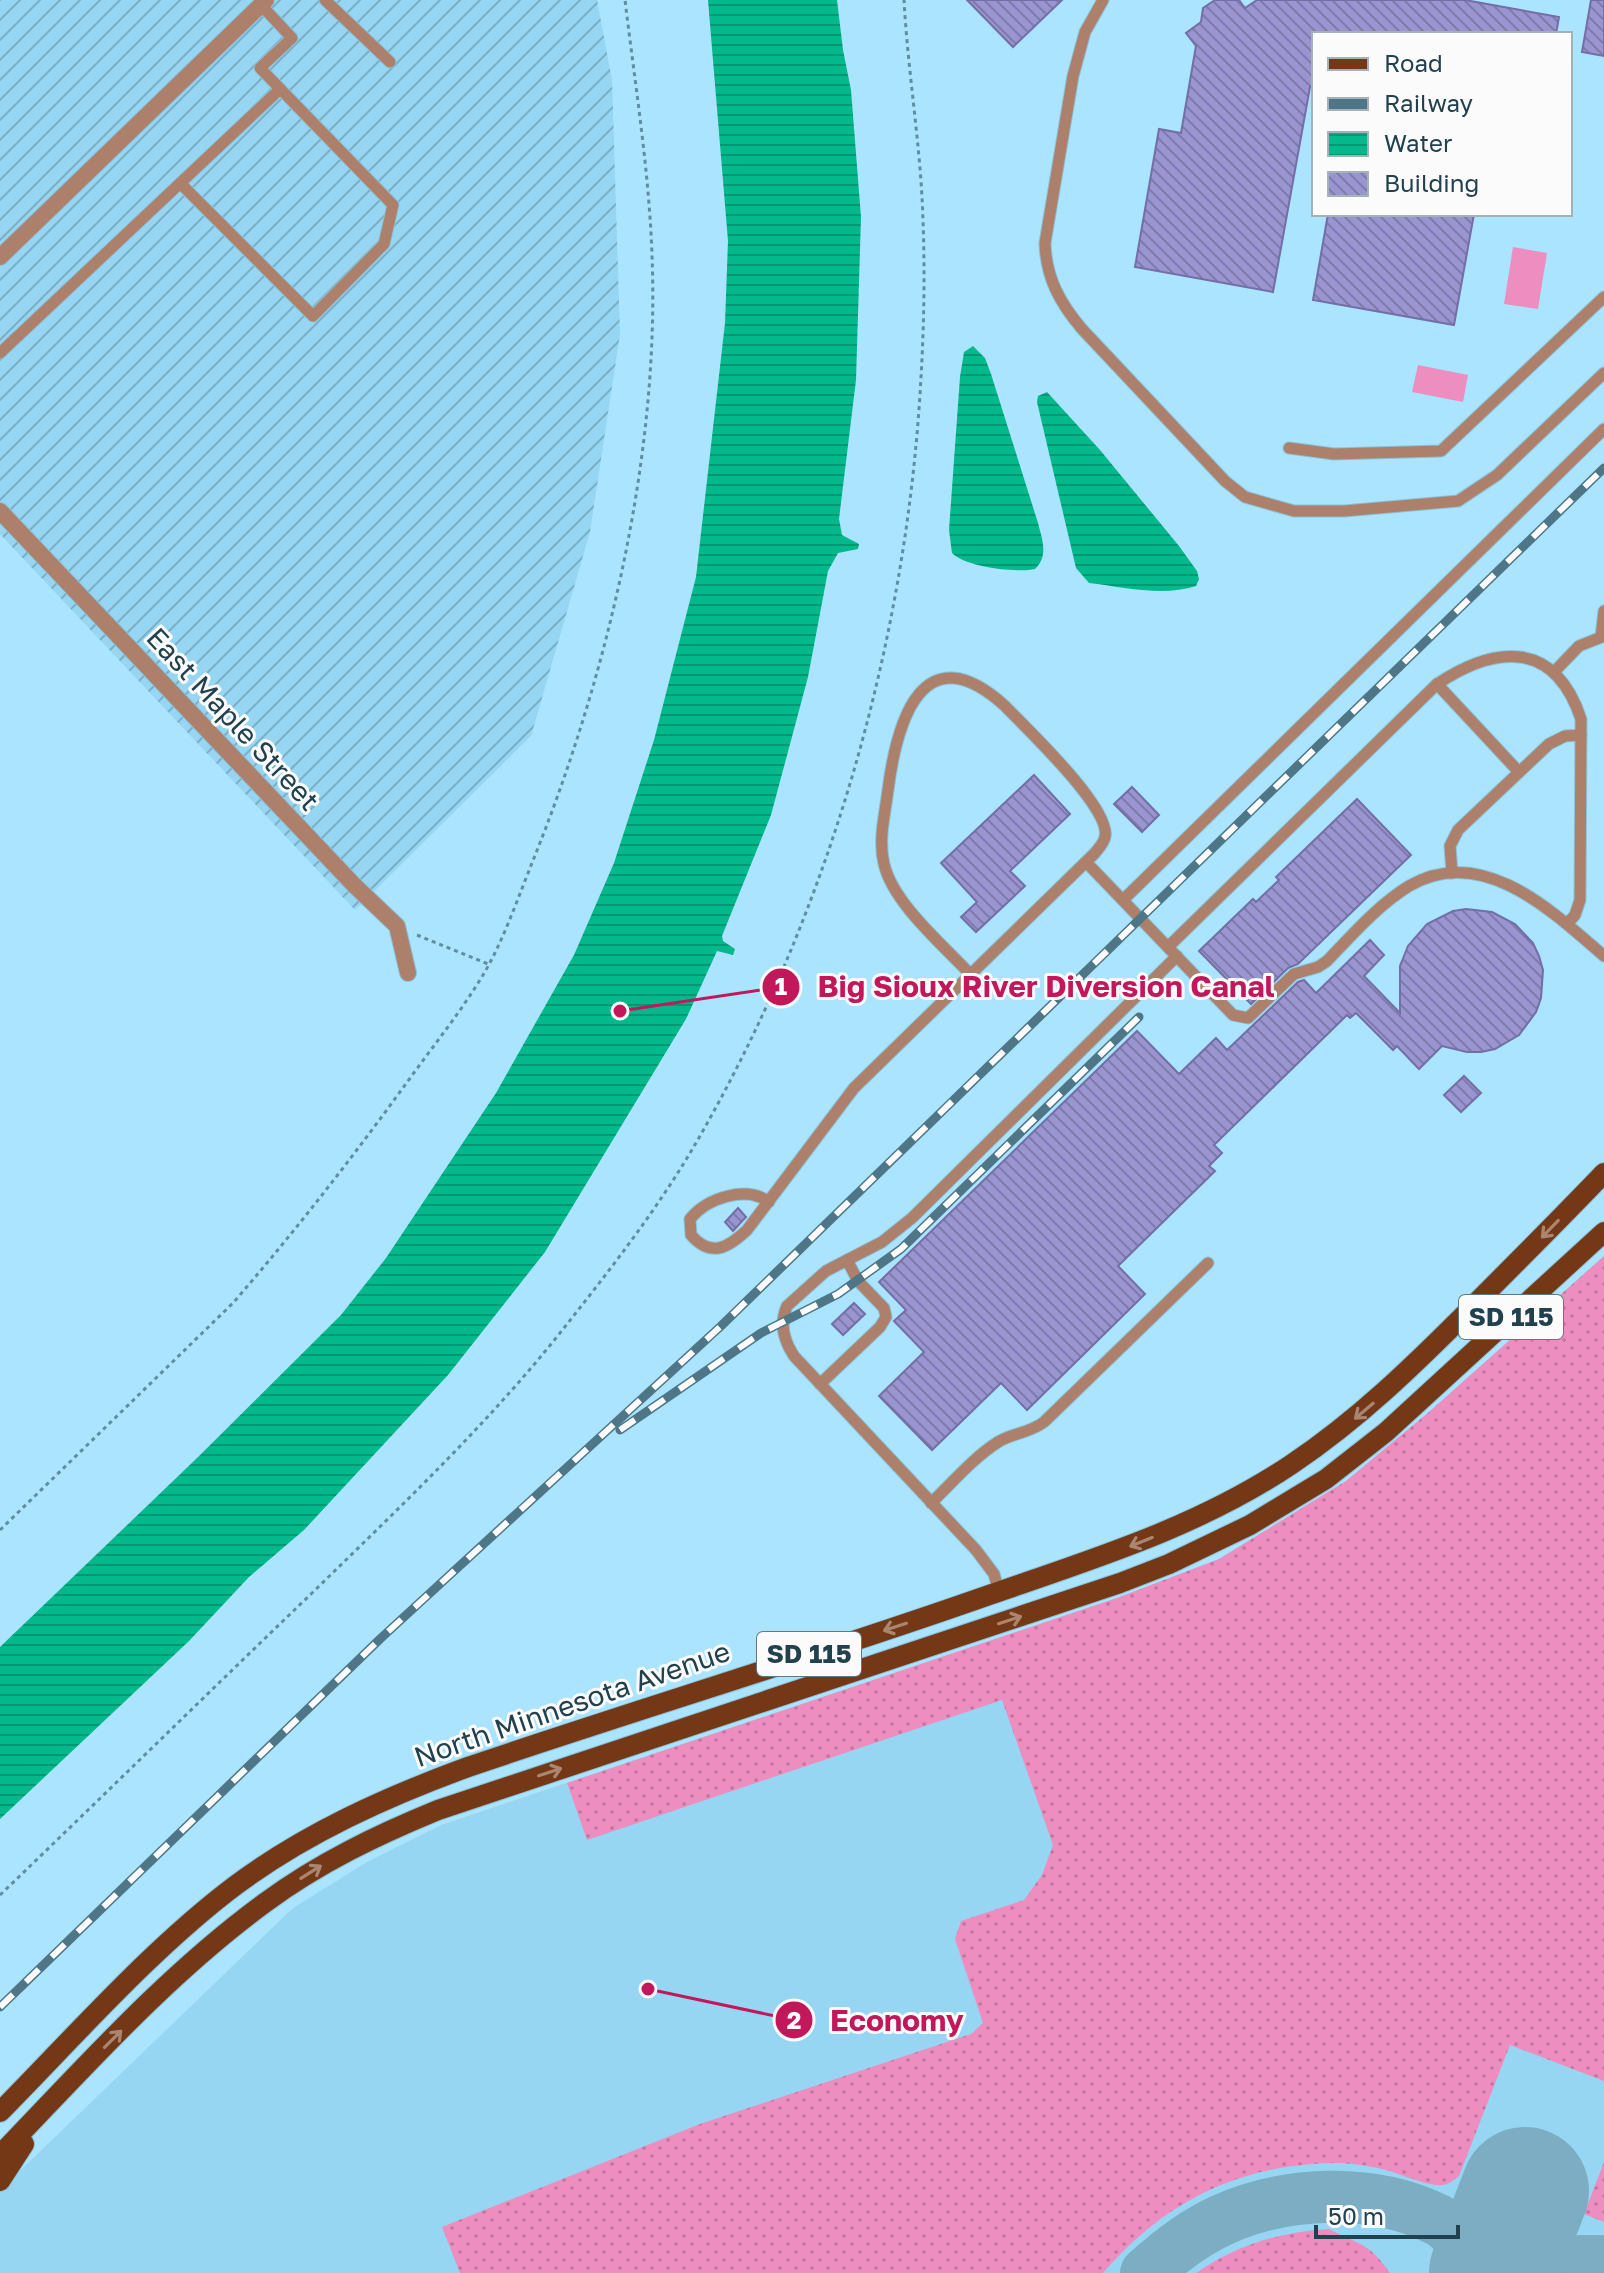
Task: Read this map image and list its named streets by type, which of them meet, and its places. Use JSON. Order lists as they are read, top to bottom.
{
  "streets": {
    "main road": ["SD 115", "North Minnesota Avenue"],
    "street": ["East Maple Street"]
  },
  "places": ["Big Sioux River Diversion Canal", "Economy"],
  "legend": [
    "Road",
    "Railway",
    "Water",
    "Building"
  ],
  "scale_bar": "50 m"
}
